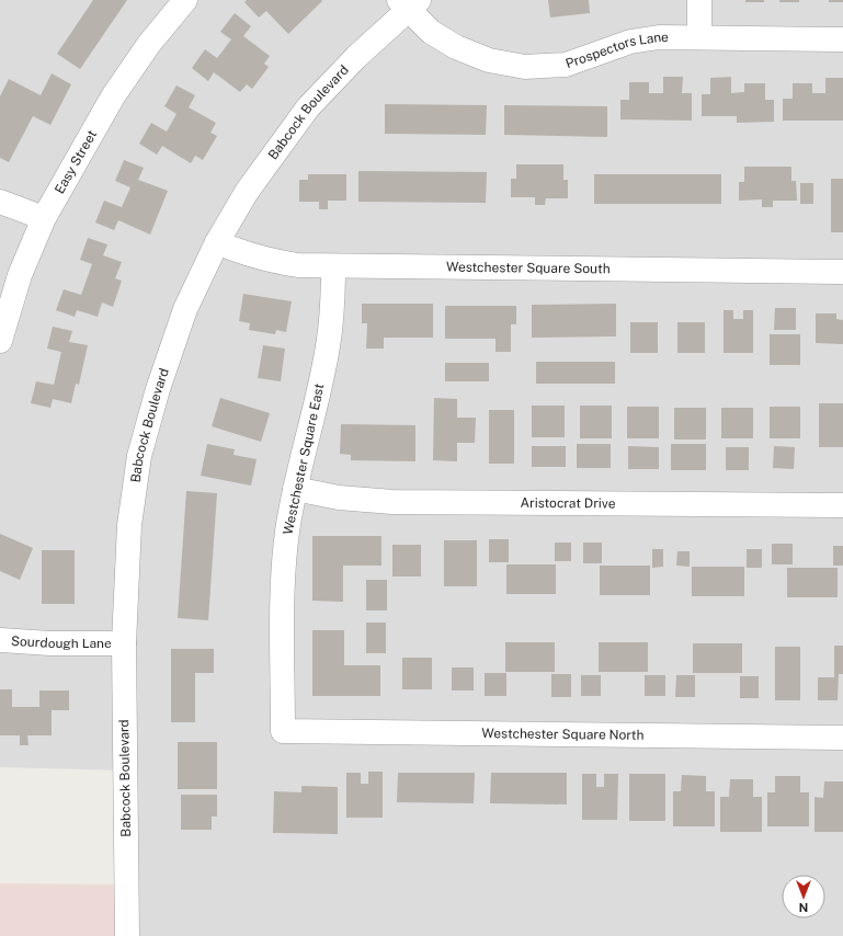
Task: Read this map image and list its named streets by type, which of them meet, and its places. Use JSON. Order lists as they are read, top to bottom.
{
  "streets": {
    "street": [
      "Prospectors Lane",
      "Babcock Boulevard",
      "Easy Street",
      "Westchester Square South",
      "Westchester Square East",
      "Aristocrat Drive",
      "Sourdough Lane",
      "Westchester Square North"
    ]
  },
  "crossings": [
    ["Prospectors Lane", "Babcock Boulevard"],
    ["Babcock Boulevard", "Westchester Square South"],
    ["Babcock Boulevard", "Sourdough Lane"],
    ["Westchester Square South", "Westchester Square East"],
    ["Westchester Square East", "Aristocrat Drive"],
    ["Westchester Square East", "Westchester Square North"]
  ],
  "north": "bottom"
}
